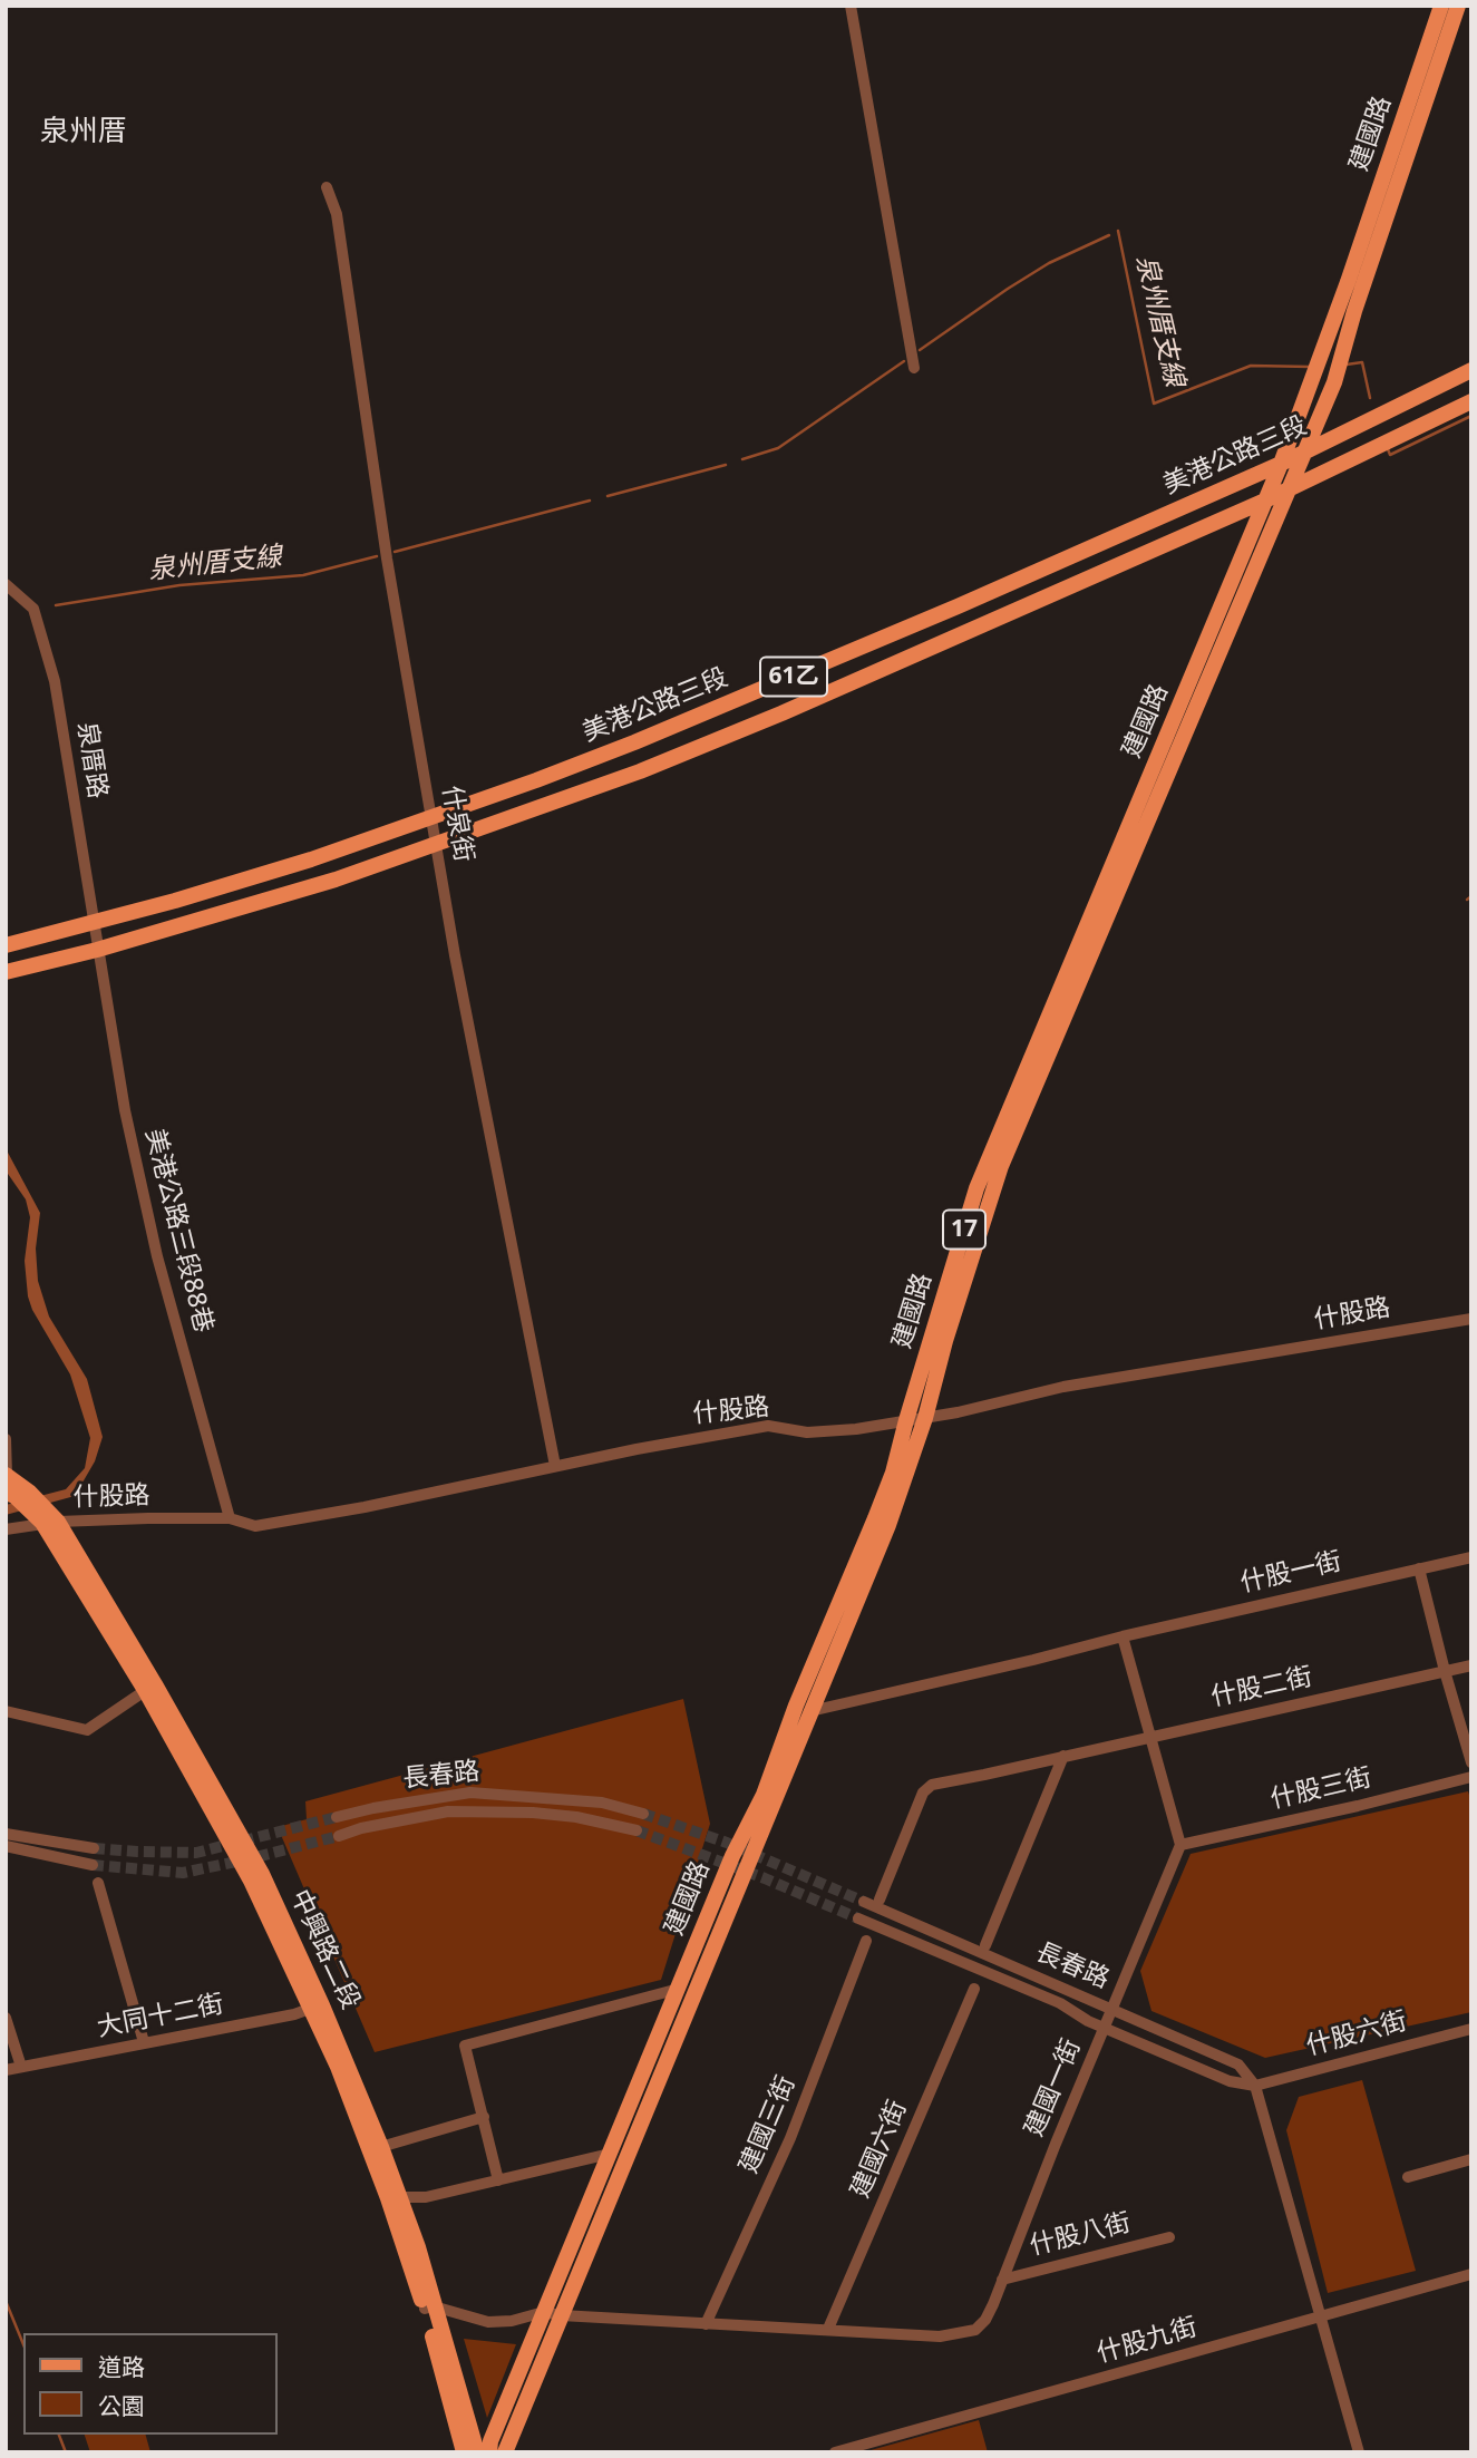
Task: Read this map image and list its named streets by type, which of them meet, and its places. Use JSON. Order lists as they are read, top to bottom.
{
  "streets": {
    "main road": [
      "建國路",
      "美港公路三段",
      "61乙",
      "17",
      "中興路二段"
    ],
    "street": [
      "泉厝路",
      "什泉街",
      "美港公路三段88巷",
      "什股路",
      "什股一街",
      "什股二街",
      "長春路",
      "什股三街",
      "大同十二街",
      "什股六街",
      "建國一街",
      "建國三街",
      "建國六街",
      "什股八街",
      "什股九街"
    ]
  },
  "crossings": [
    ["建國路", "美港公路三段"],
    ["建國路", "什股路"],
    ["建國路", "建國一街"],
    ["美港公路三段", "泉厝路"],
    ["美港公路三段", "什泉街"],
    ["美港公路三段", "美港公路三段88巷"],
    ["泉厝路", "美港公路三段88巷"],
    ["什泉街", "什股路"],
    ["美港公路三段88巷", "什股路"],
    ["什股路", "中興路二段"],
    ["長春路", "什股六街"],
    ["長春路", "建國一街"],
    ["什股三街", "建國一街"],
    ["中興路二段", "大同十二街"],
    ["中興路二段", "建國一街"],
    ["建國一街", "建國三街"],
    ["建國一街", "建國六街"],
    ["建國一街", "什股八街"]
  ],
  "districts": ["泉州厝"],
  "water": ["泉州厝支線"],
  "legend": ["道路", "公園"]
}
